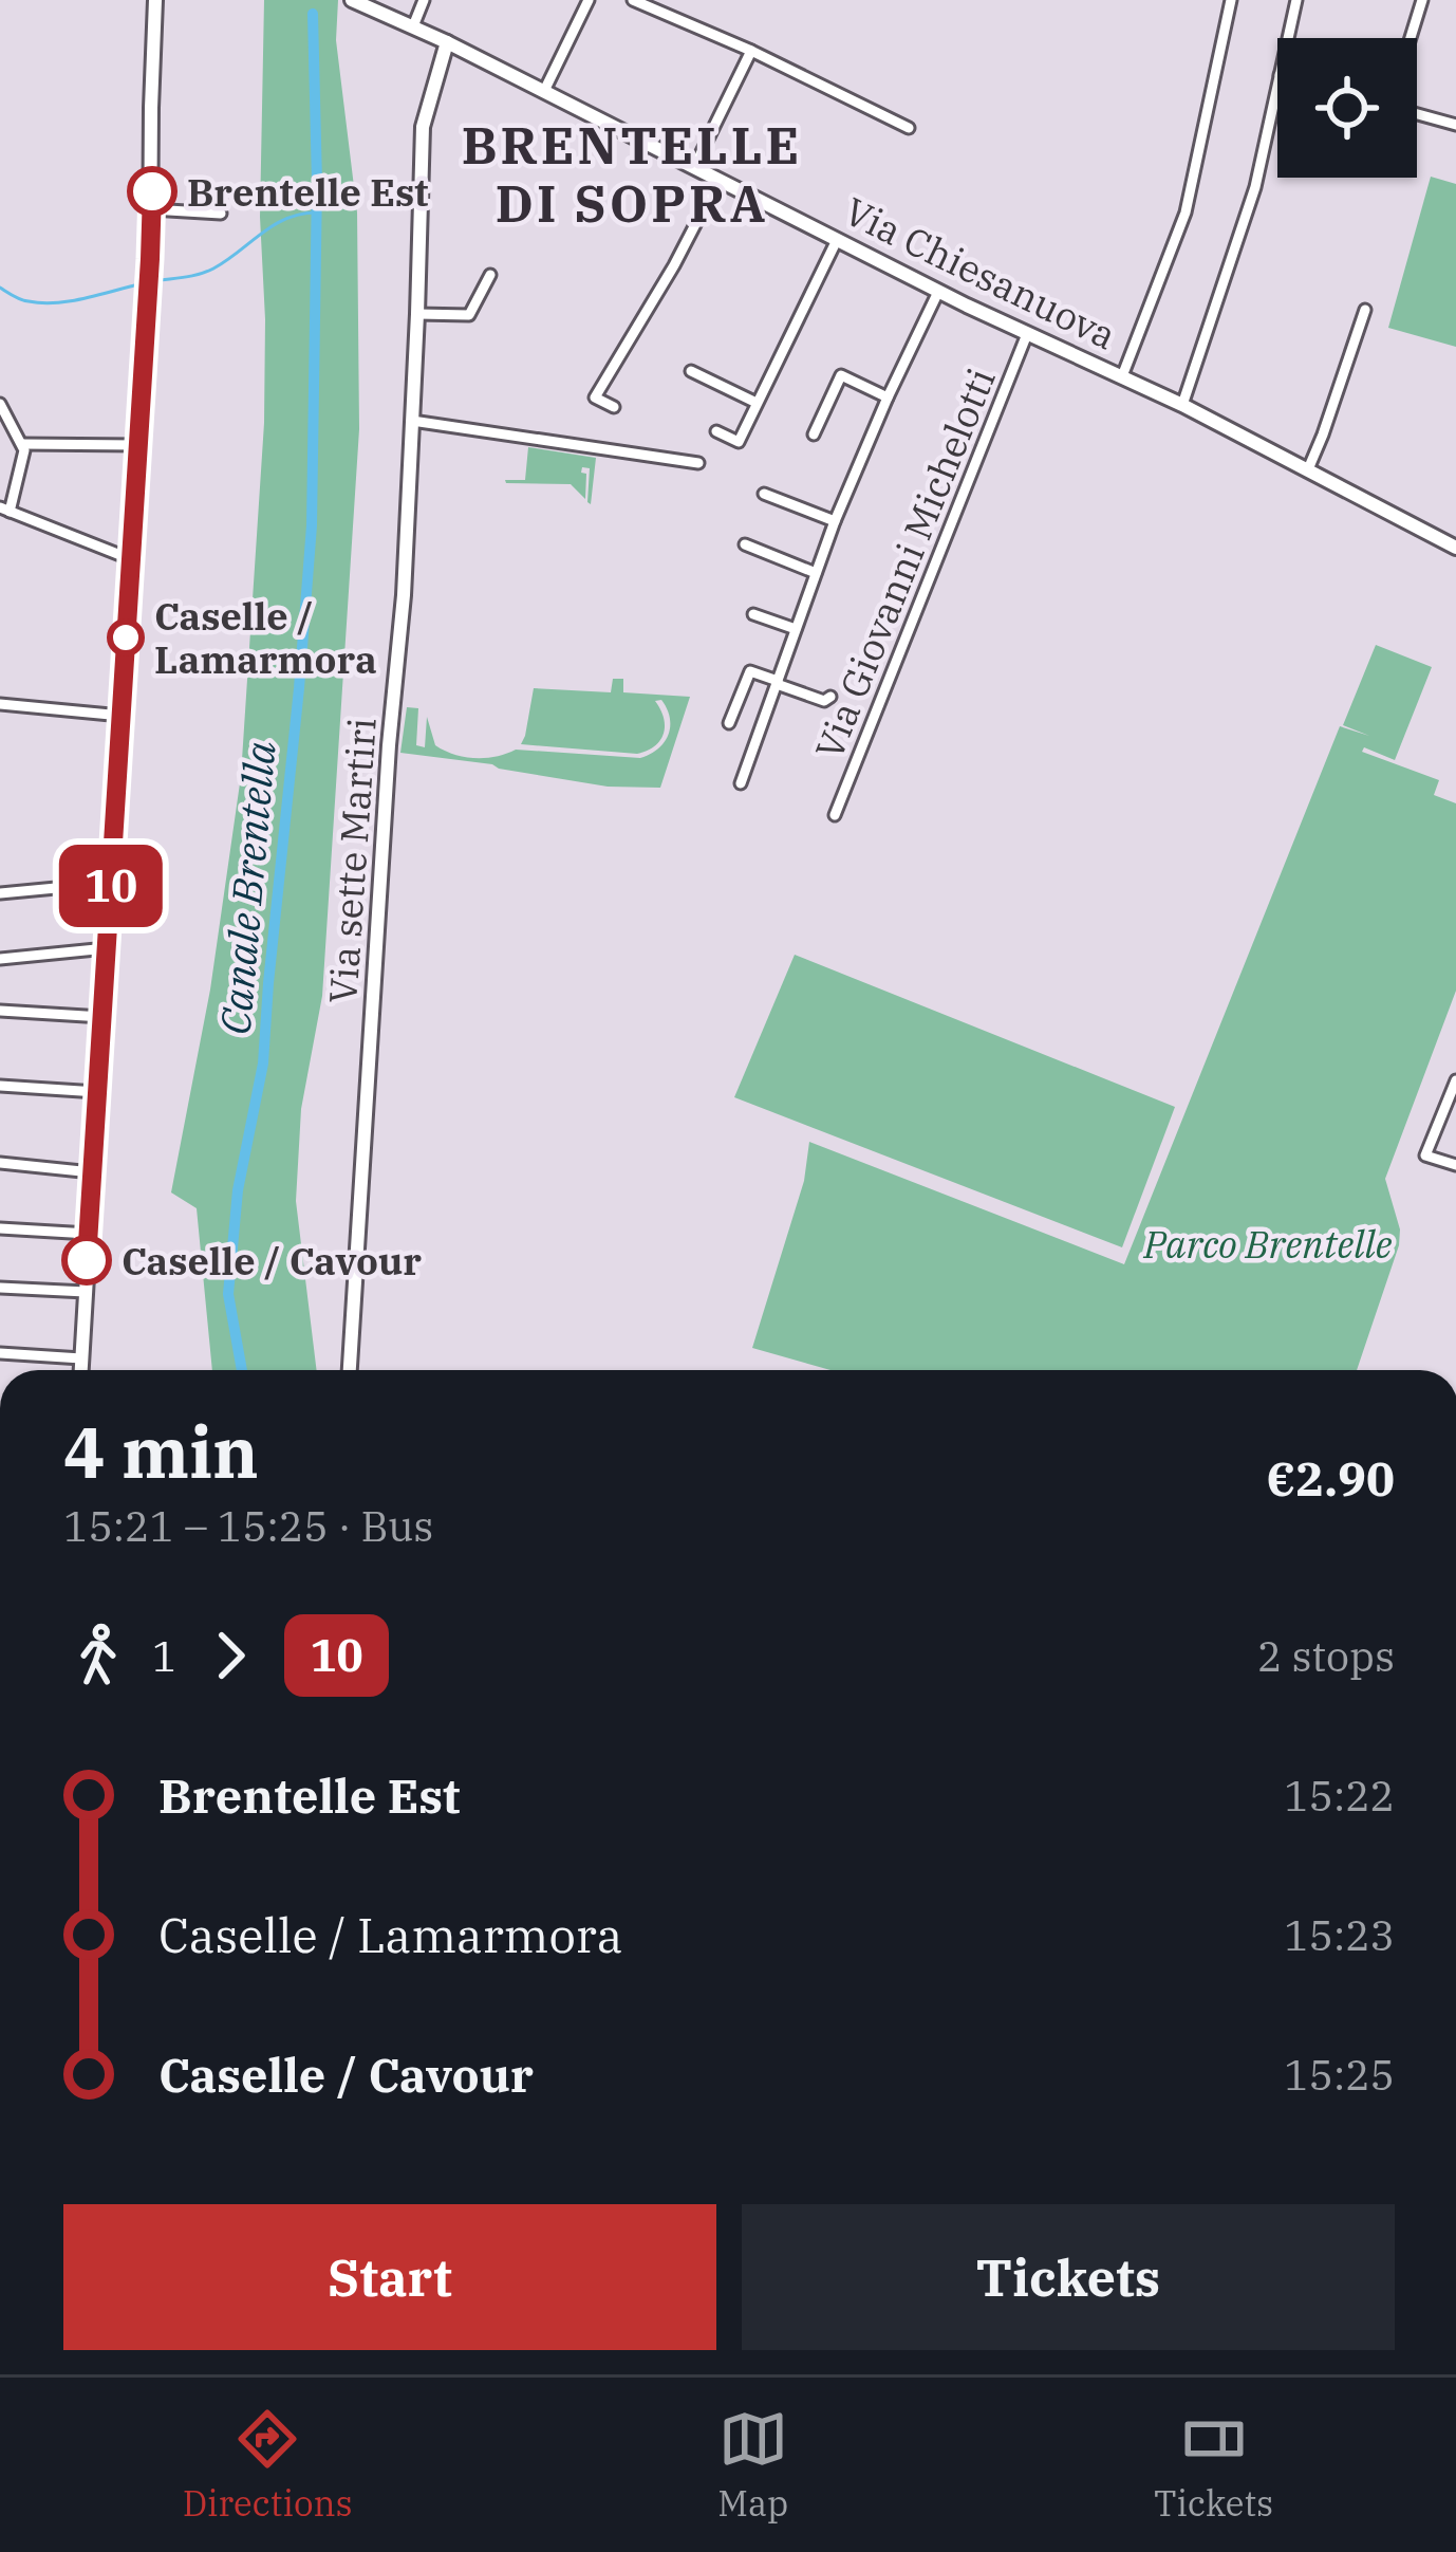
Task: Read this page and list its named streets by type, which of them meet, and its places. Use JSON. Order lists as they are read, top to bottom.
{
  "streets": {
    "main road": ["Via Chiesanuova", "Via sette Martiri"],
    "street": ["Via Giovanni Michelotti"]
  },
  "crossings": [
    ["Via Chiesanuova", "Via Giovanni Michelotti"],
    ["Via Chiesanuova", "Via sette Martiri"]
  ],
  "districts": ["BRENTELLE DI SOPRA"],
  "water": ["Canale Brentella"],
  "parks": ["Parco Brentelle"],
  "places": ["Brentelle Est", "Caselle / Lamarmora", "Caselle / Cavour"],
  "lines": ["bus line 10"],
  "page": {
    "on_map": "10",
    "heading": ["4 min", "15:21 – 15:25 · Bus", "€2.90"],
    "legs": ["1", "10", "2 stops"],
    "list": [
      {
        "name": "Brentelle Est",
        "value": "15:22"
      },
      {
        "name": "Caselle / Lamarmora",
        "value": "15:23"
      },
      {
        "name": "Caselle / Cavour",
        "value": "15:25"
      }
    ],
    "buttons": ["Start", "Tickets"],
    "tabs": ["Directions", "Map", "Tickets"]
  }
}
